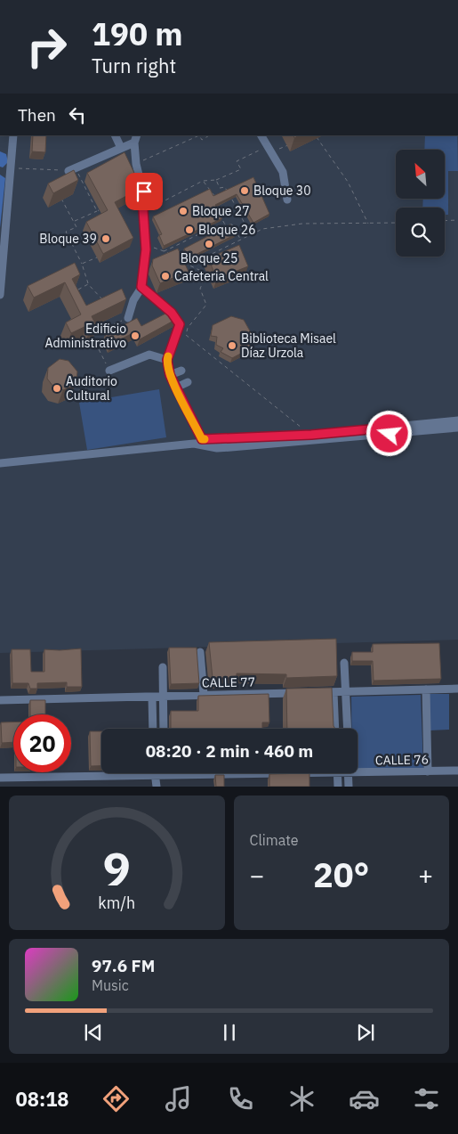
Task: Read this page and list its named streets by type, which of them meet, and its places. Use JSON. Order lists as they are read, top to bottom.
{
  "streets": {
    "street": ["CALLE 77", "CALLE 76"]
  },
  "places": [
    "Bloque 30",
    "Bloque 27",
    "Bloque 26",
    "Bloque 39",
    "Bloque 25",
    "Cafeteria Central",
    "Edificio Administrativo",
    "Biblioteca Misael Díaz Urzola",
    "Auditorio Cultural"
  ],
  "north": "top left",
  "page": {
    "turn": ["190 m", "Turn right"],
    "then": "Then",
    "limit": "20",
    "trip": "08:20 · 2 min · 460 m",
    "tile": "Climate",
    "heat": ["−", "20°", "+"],
    "song": ["97.6 FM", "Music"],
    "tabs": "08:18",
    "gauge": ["9", "km/h"]
  }
}
